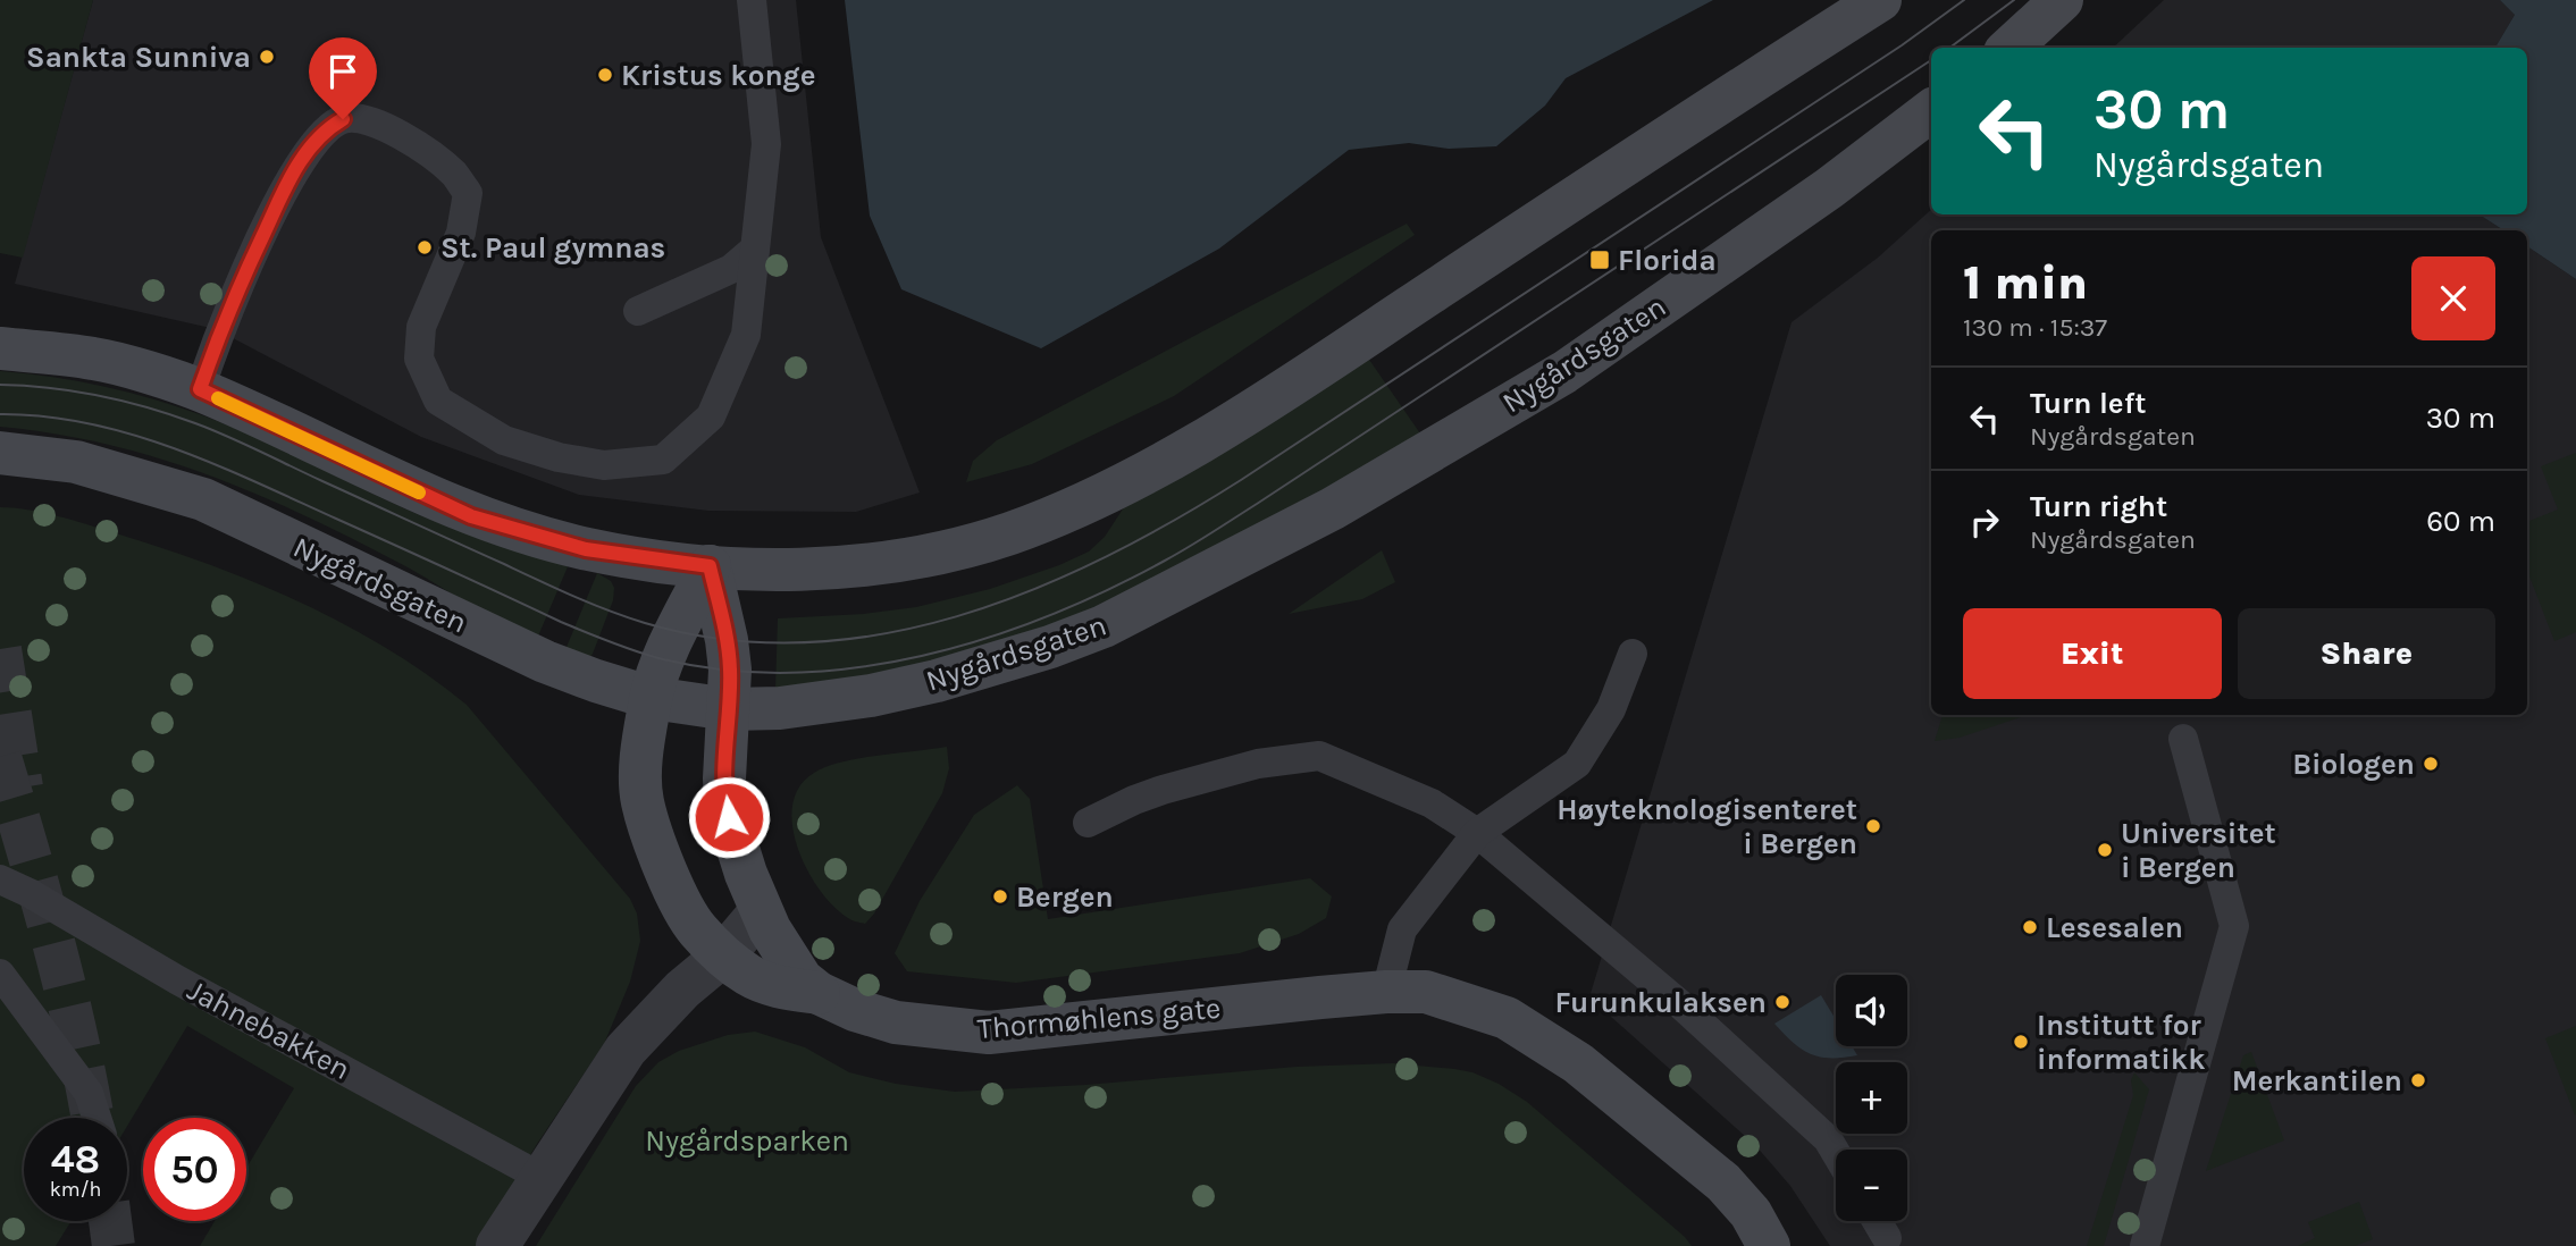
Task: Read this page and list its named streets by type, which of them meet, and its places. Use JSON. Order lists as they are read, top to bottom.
{
  "streets": {
    "main road": ["Nygårdsgaten", "Thormøhlens gate"],
    "lane": ["Jahnebakken"]
  },
  "crossings": [
    ["Nygårdsgaten", "Thormøhlens gate"]
  ],
  "parks": ["Nygårdsparken"],
  "places": {
    "other": [
      "Sankta Sunniva",
      "Kristus konge",
      "St. Paul gymnas",
      "Biologen",
      "Høyteknologisenteret i Bergen",
      "Universitet i Bergen",
      "Bergen",
      "Lesesalen",
      "Furunkulaksen",
      "Institutt for informatikk",
      "Merkantilen"
    ],
    "transit": ["Florida"]
  },
  "page": {
    "turn": ["30 m", "Nygårdsgaten"],
    "heading": ["1 min", "130 m · 15:37"],
    "list": [
      {
        "name": "Turn left",
        "note": "Nygårdsgaten",
        "value": "30 m"
      },
      {
        "name": "Turn right",
        "note": "Nygårdsgaten",
        "value": "60 m"
      }
    ],
    "buttons": ["Exit", "Share"],
    "map_buttons": ["+", "−"],
    "speed": "48 km/h",
    "limit": "50"
  }
}
